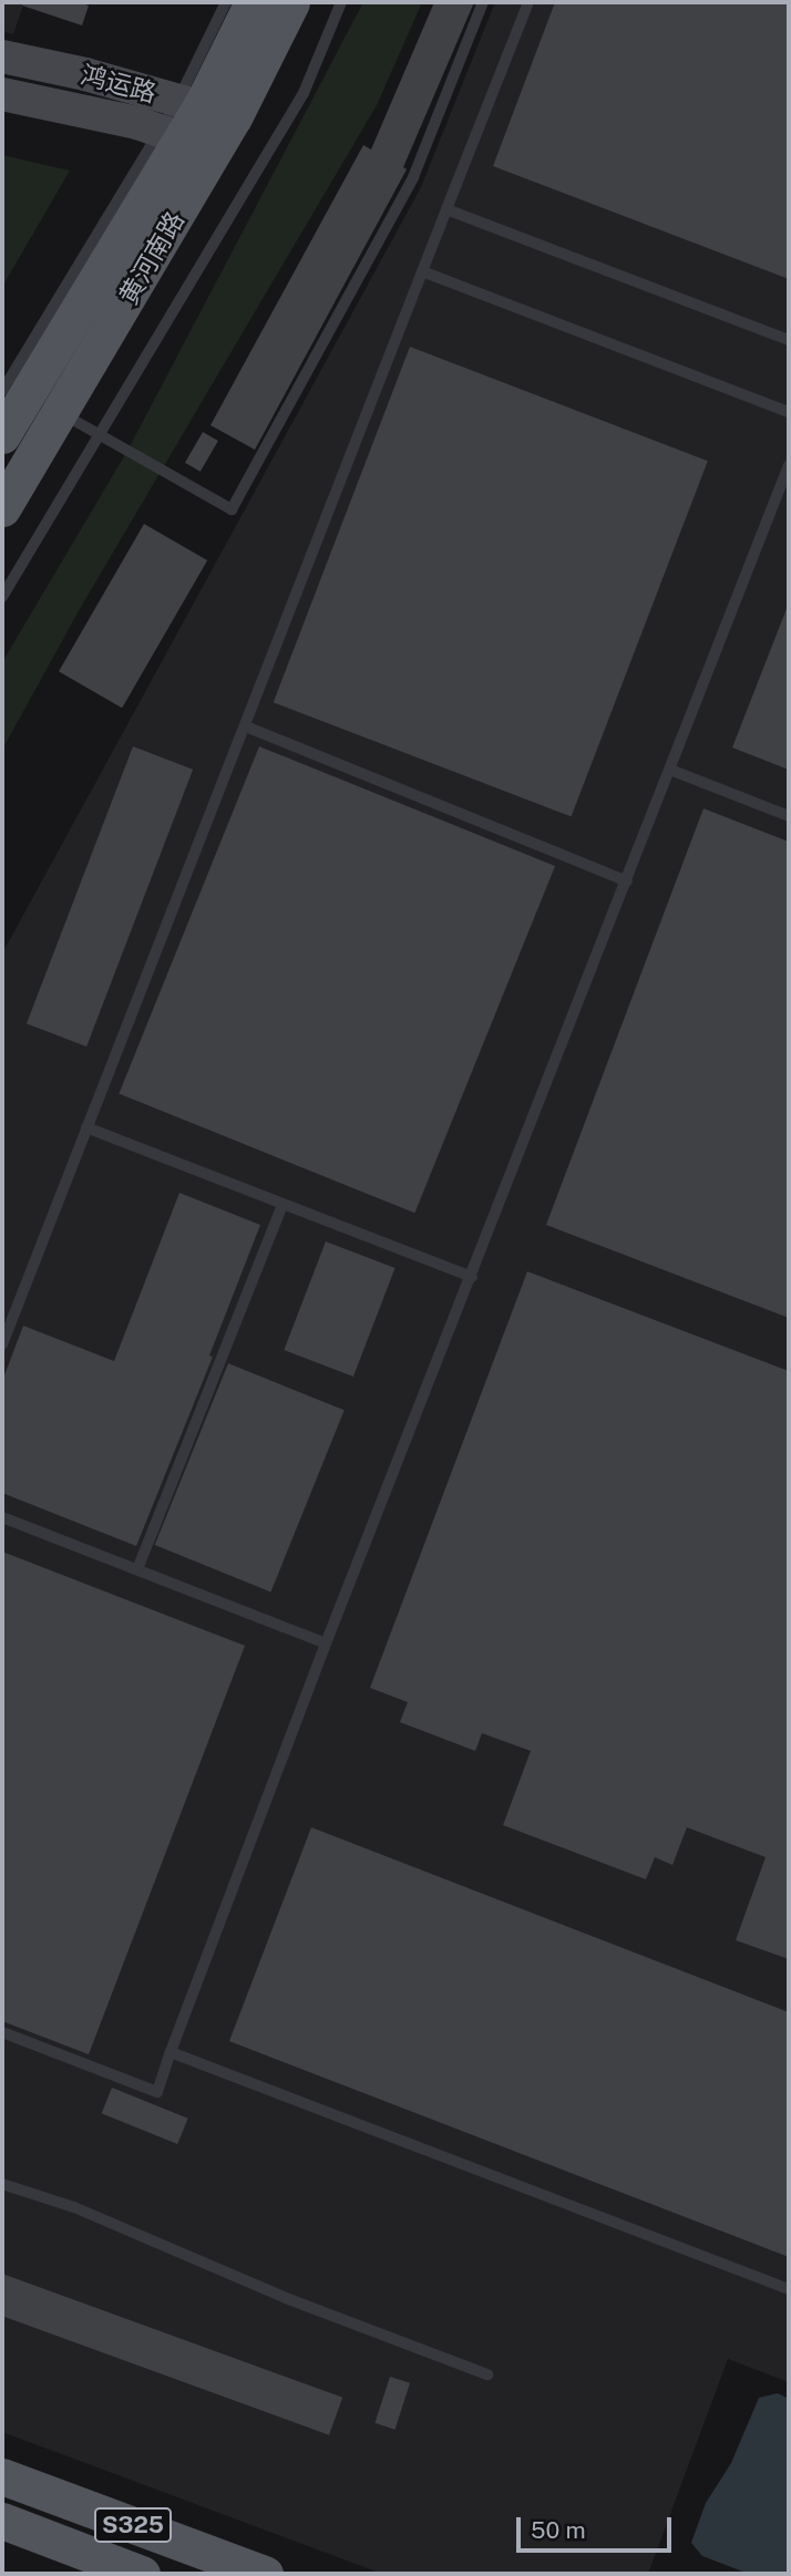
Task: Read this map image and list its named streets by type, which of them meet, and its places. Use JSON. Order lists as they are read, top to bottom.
{
  "streets": {
    "main road": ["黄河南路", "S325"],
    "street": ["鸿运路"]
  },
  "crossings": [
    ["鸿运路", "黄河南路"]
  ],
  "scale_bar": "50 m"
}
